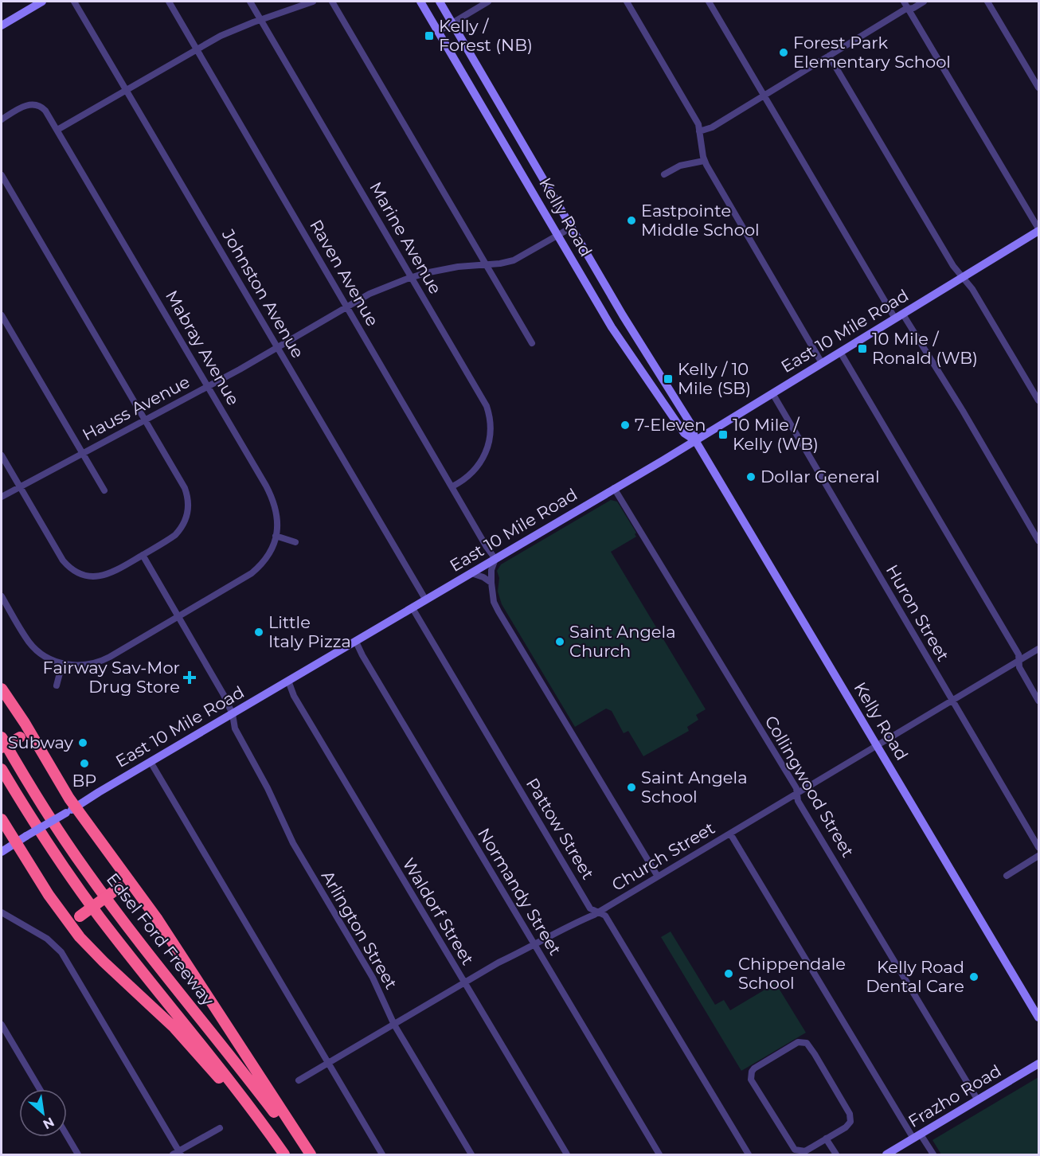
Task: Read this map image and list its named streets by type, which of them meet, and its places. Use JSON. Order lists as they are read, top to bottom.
{
  "streets": {
    "highway": ["Edsel Ford Freeway"],
    "street": [
      "Kelly Road",
      "Marine Avenue",
      "Raven Avenue",
      "Johnston Avenue",
      "East 10 Mile Road",
      "Mabray Avenue",
      "Hauss Avenue",
      "Huron Street",
      "Collingwood Street",
      "Pattow Street",
      "Church Street",
      "Normandy Street",
      "Waldorf Street",
      "Arlington Street",
      "Frazho Road"
    ]
  },
  "crossings": [
    ["Kelly Road", "East 10 Mile Road"],
    ["Kelly Road", "Hauss Avenue"],
    ["Kelly Road", "Church Street"],
    ["Marine Avenue", "Raven Avenue"],
    ["Marine Avenue", "Hauss Avenue"],
    ["Raven Avenue", "East 10 Mile Road"],
    ["Raven Avenue", "Hauss Avenue"],
    ["Johnston Avenue", "East 10 Mile Road"],
    ["Johnston Avenue", "Hauss Avenue"],
    ["East 10 Mile Road", "Huron Street"],
    ["East 10 Mile Road", "Collingwood Street"],
    ["East 10 Mile Road", "Pattow Street"],
    ["East 10 Mile Road", "Normandy Street"],
    ["East 10 Mile Road", "Waldorf Street"],
    ["East 10 Mile Road", "Arlington Street"],
    ["Mabray Avenue", "Hauss Avenue"],
    ["Mabray Avenue", "Arlington Street"],
    ["Huron Street", "Church Street"],
    ["Collingwood Street", "Church Street"],
    ["Collingwood Street", "Frazho Road"],
    ["Pattow Street", "Church Street"],
    ["Church Street", "Normandy Street"],
    ["Church Street", "Waldorf Street"],
    ["Church Street", "Arlington Street"]
  ],
  "places": {
    "transit": [
      "Kelly / Forest (NB)",
      "10 Mile / Ronald (WB)",
      "Kelly / 10 Mile (SB)",
      "10 Mile / Kelly (WB)"
    ],
    "other": [
      "Forest Park Elementary School",
      "Eastpointe Middle School",
      "7-Eleven",
      "Dollar General",
      "Little Italy Pizza",
      "Saint Angela Church",
      "Subway",
      "BP",
      "Saint Angela School",
      "Chippendale School",
      "Kelly Road Dental Care"
    ],
    "health": ["Fairway Sav-Mor Drug Store"]
  },
  "north": "bottom right"
}
